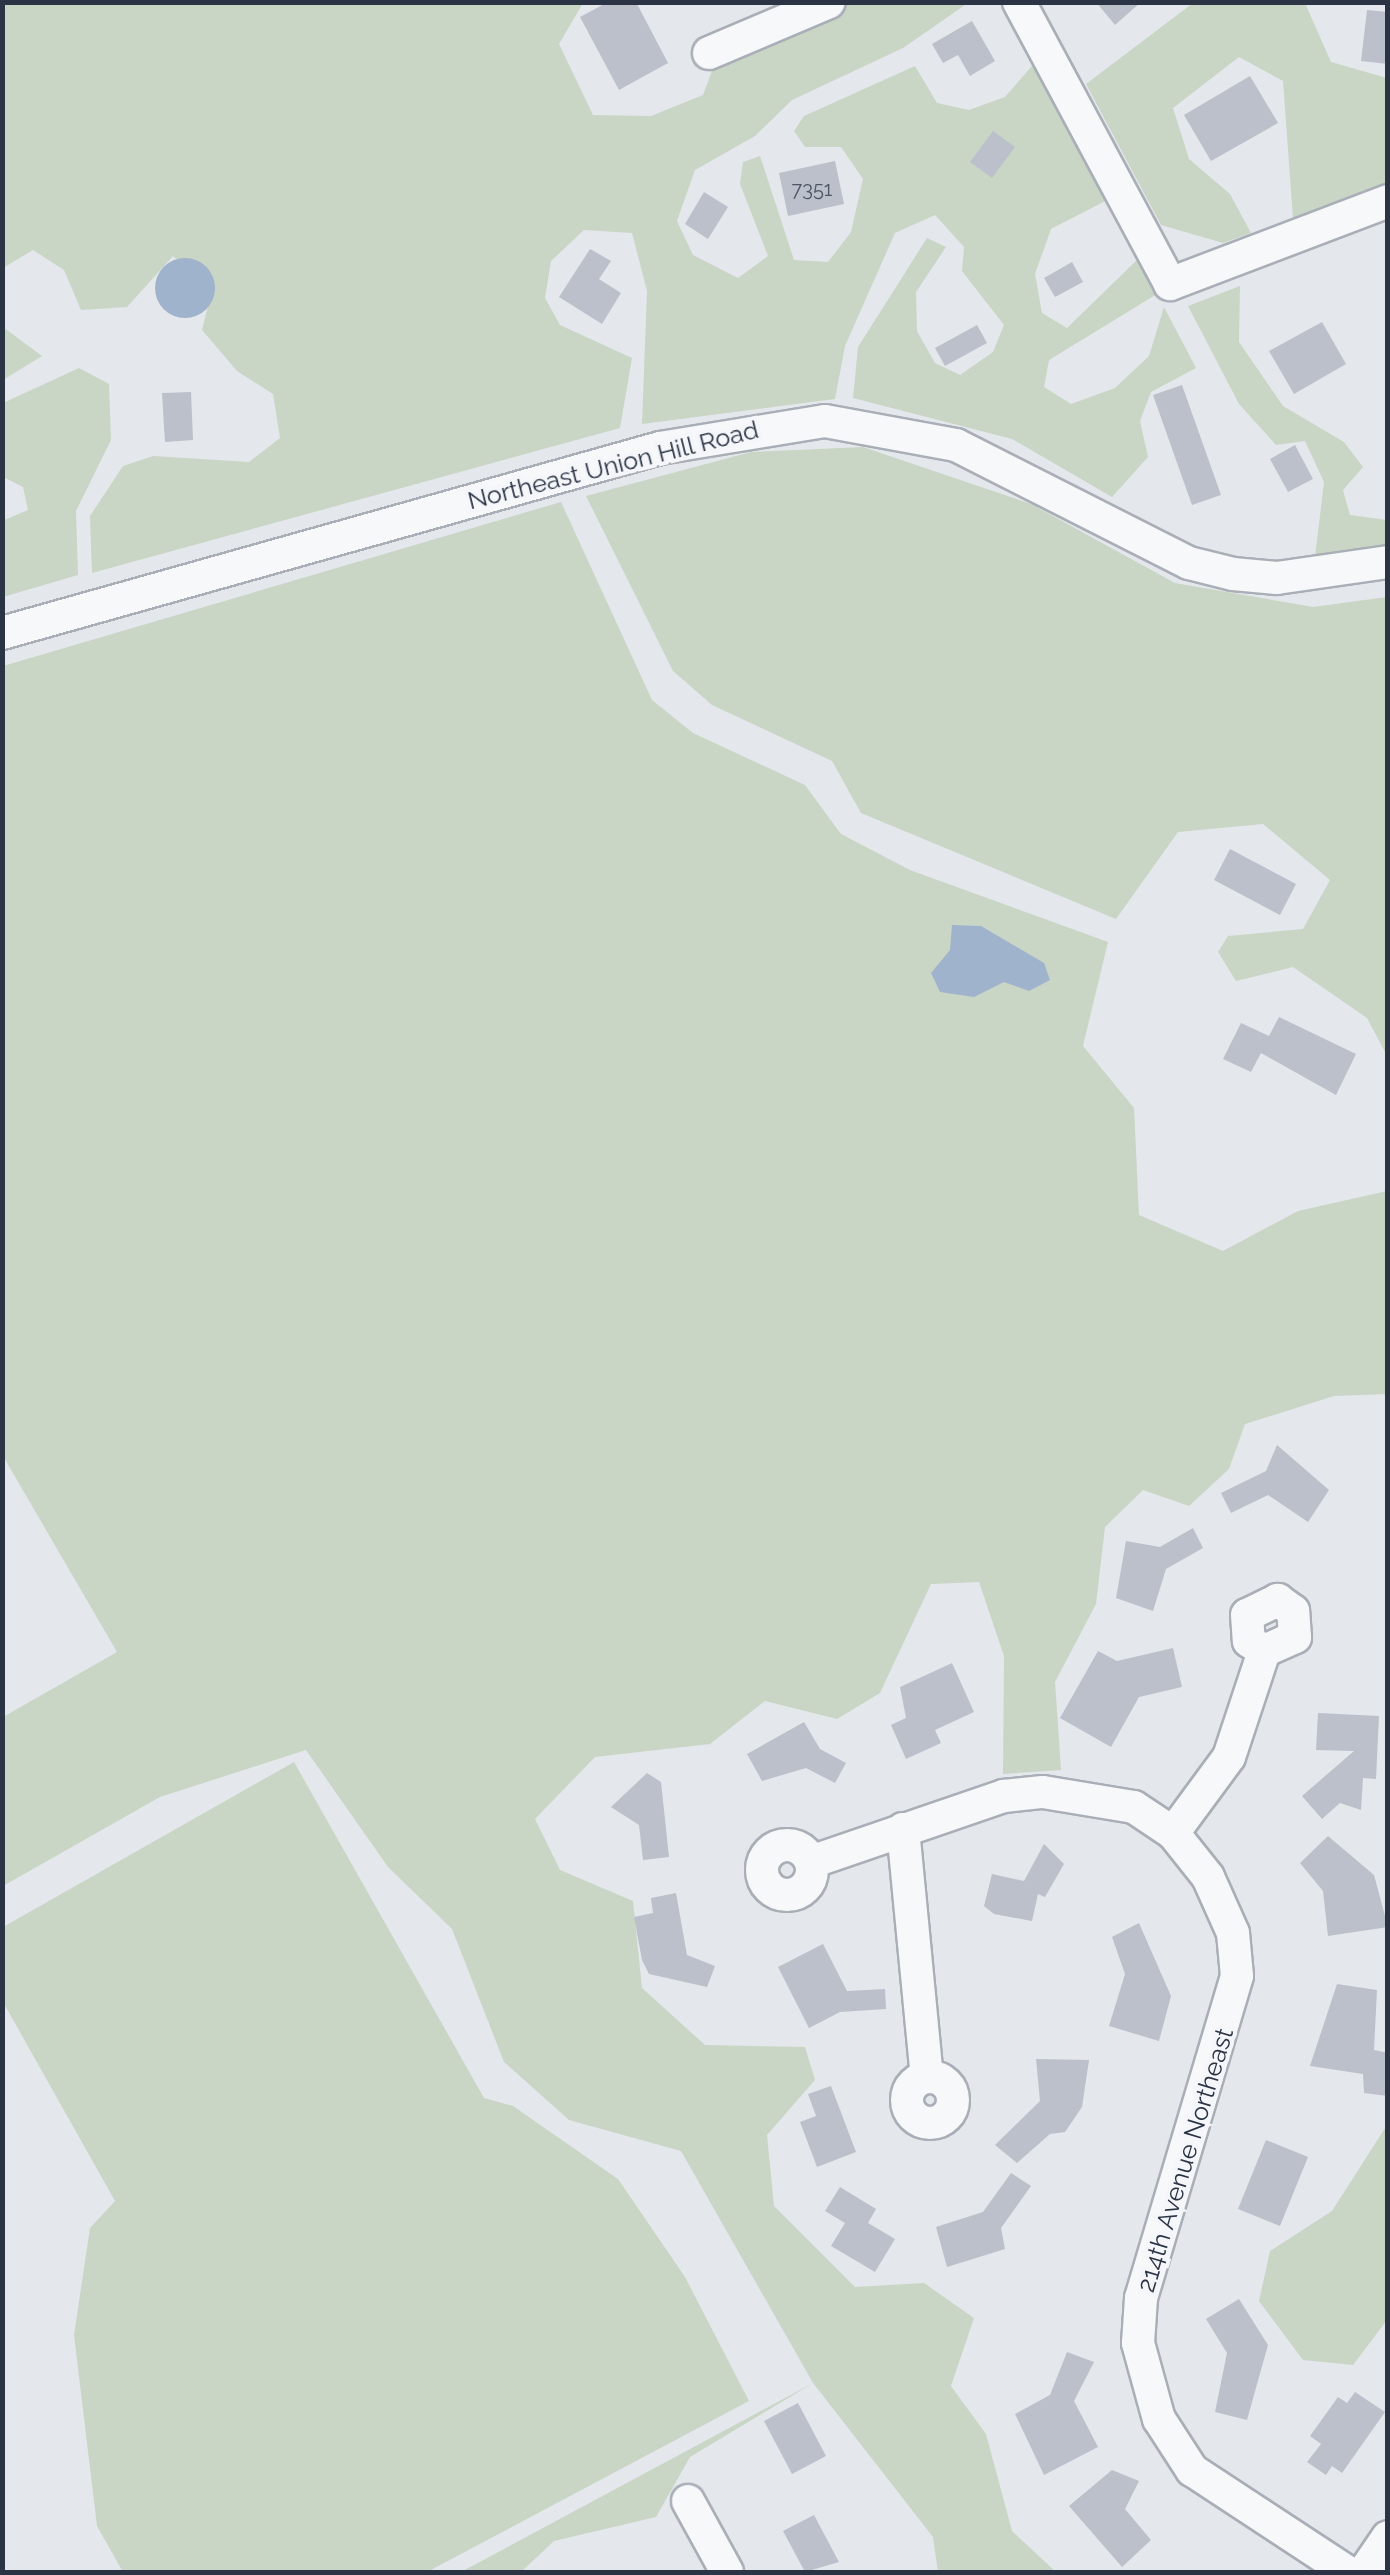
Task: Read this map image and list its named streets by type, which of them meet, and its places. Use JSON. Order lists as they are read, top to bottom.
{
  "streets": {
    "street": ["Northeast Union Hill Road", "214th Avenue Northeast"]
  },
  "house_numbers": ["7351"]
}
